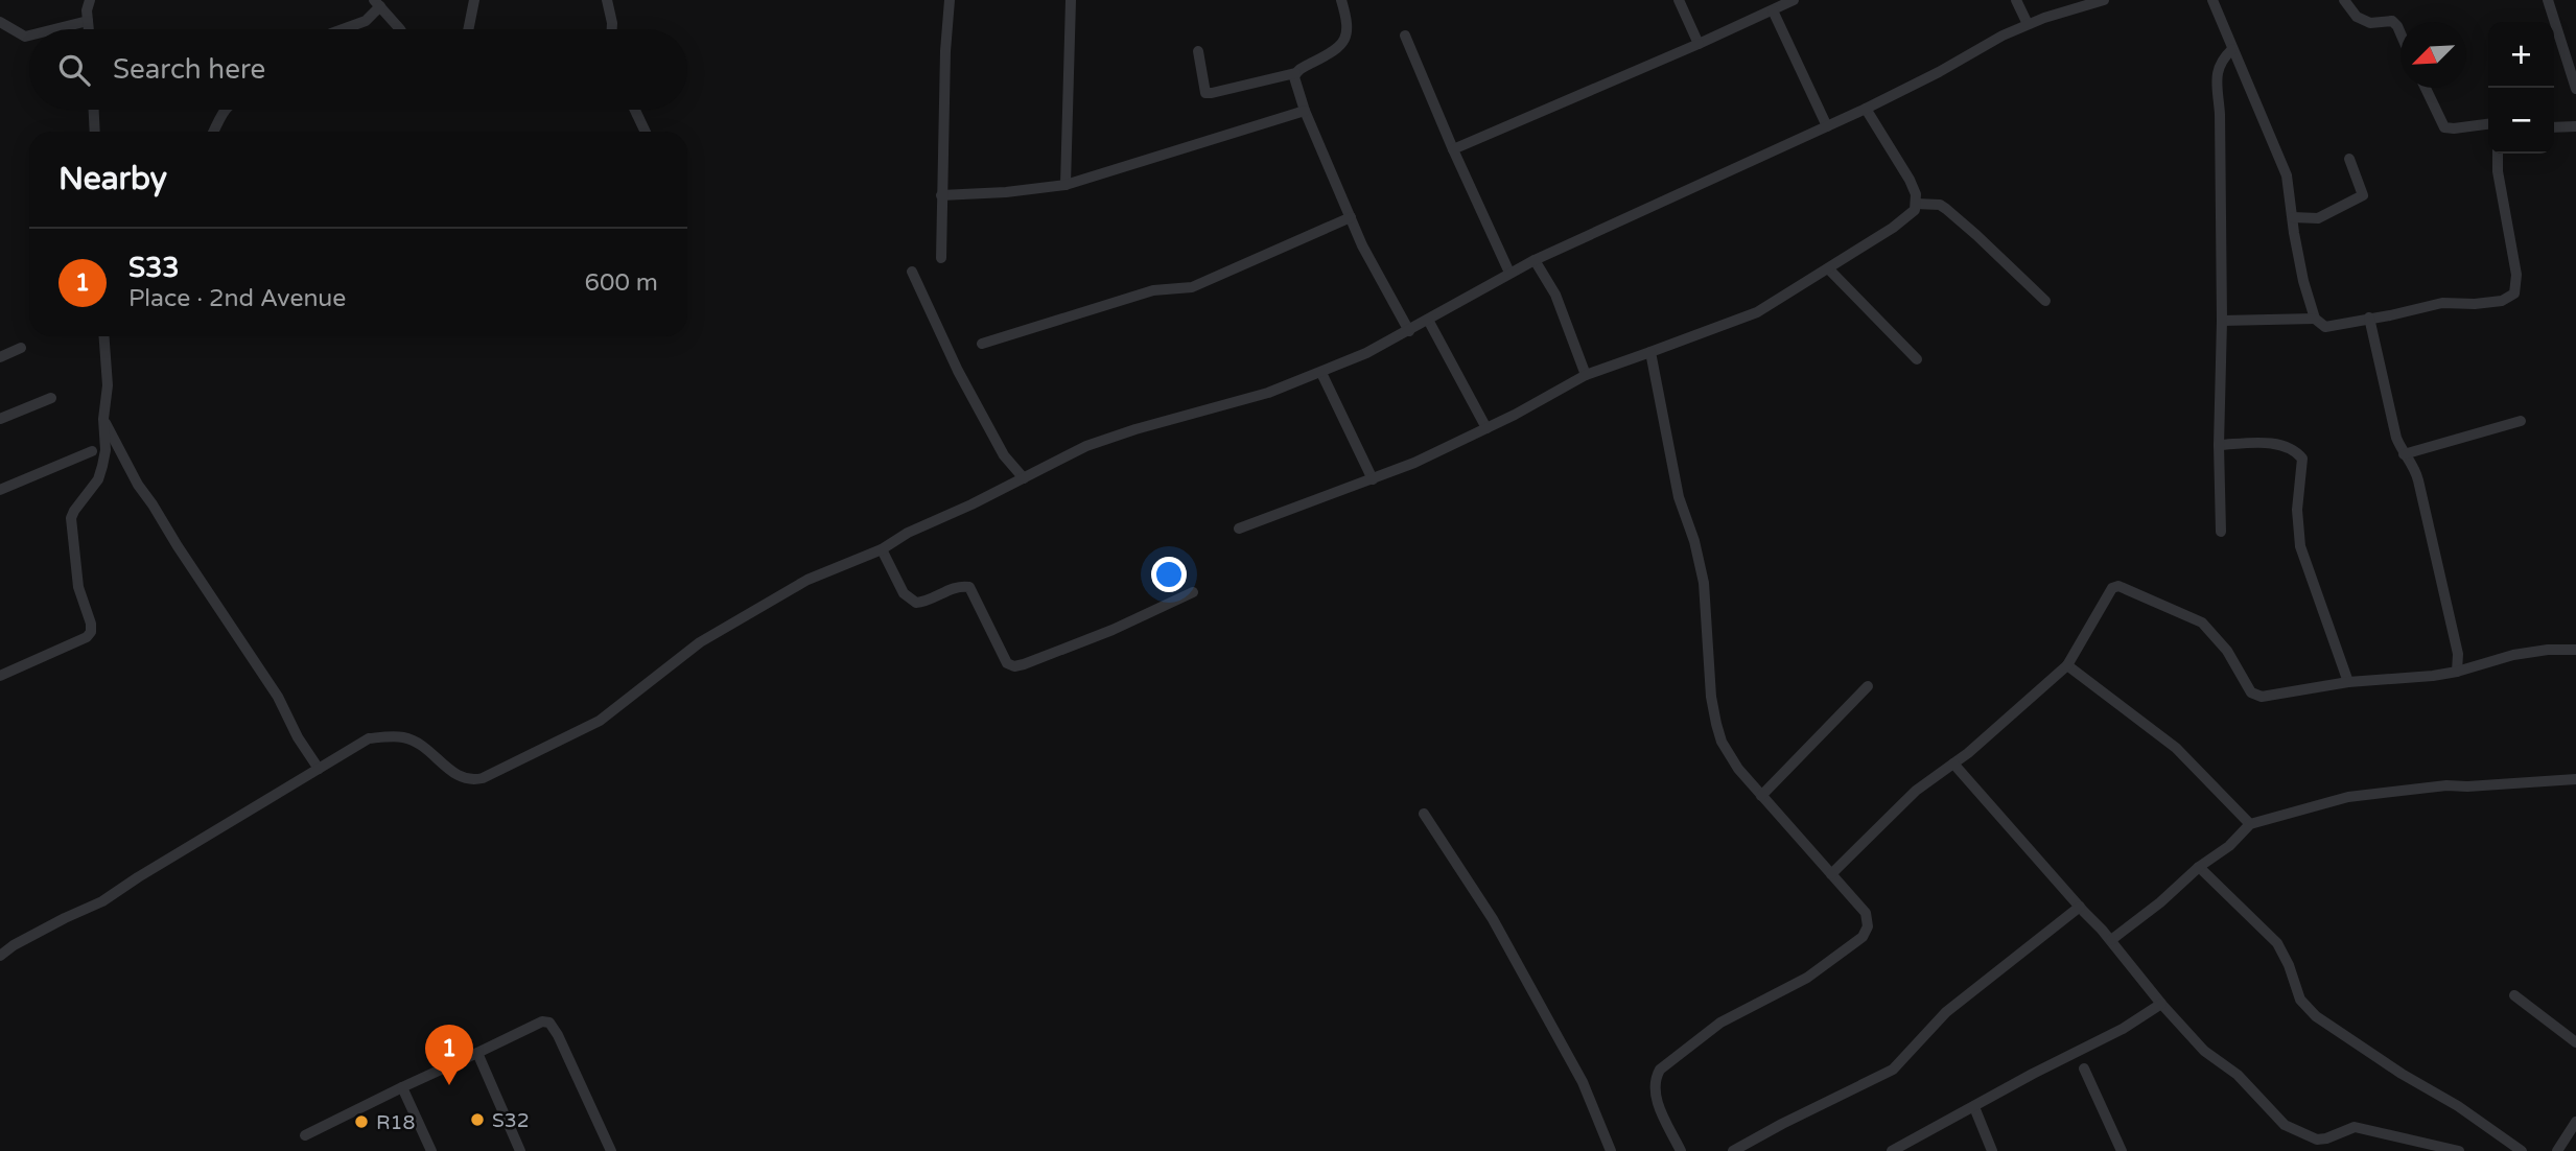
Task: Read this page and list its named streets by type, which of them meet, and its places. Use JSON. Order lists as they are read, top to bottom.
{
  "places": ["S32", "R18"],
  "north": "bottom left",
  "page": {
    "map_buttons": ["+", "−"],
    "search": "Search here",
    "heading": "Nearby",
    "list": [
      {
        "mark": "1",
        "name": "S33",
        "note": "Place · 2nd Avenue",
        "value": "600 m"
      }
    ],
    "pins": "1"
  }
}
